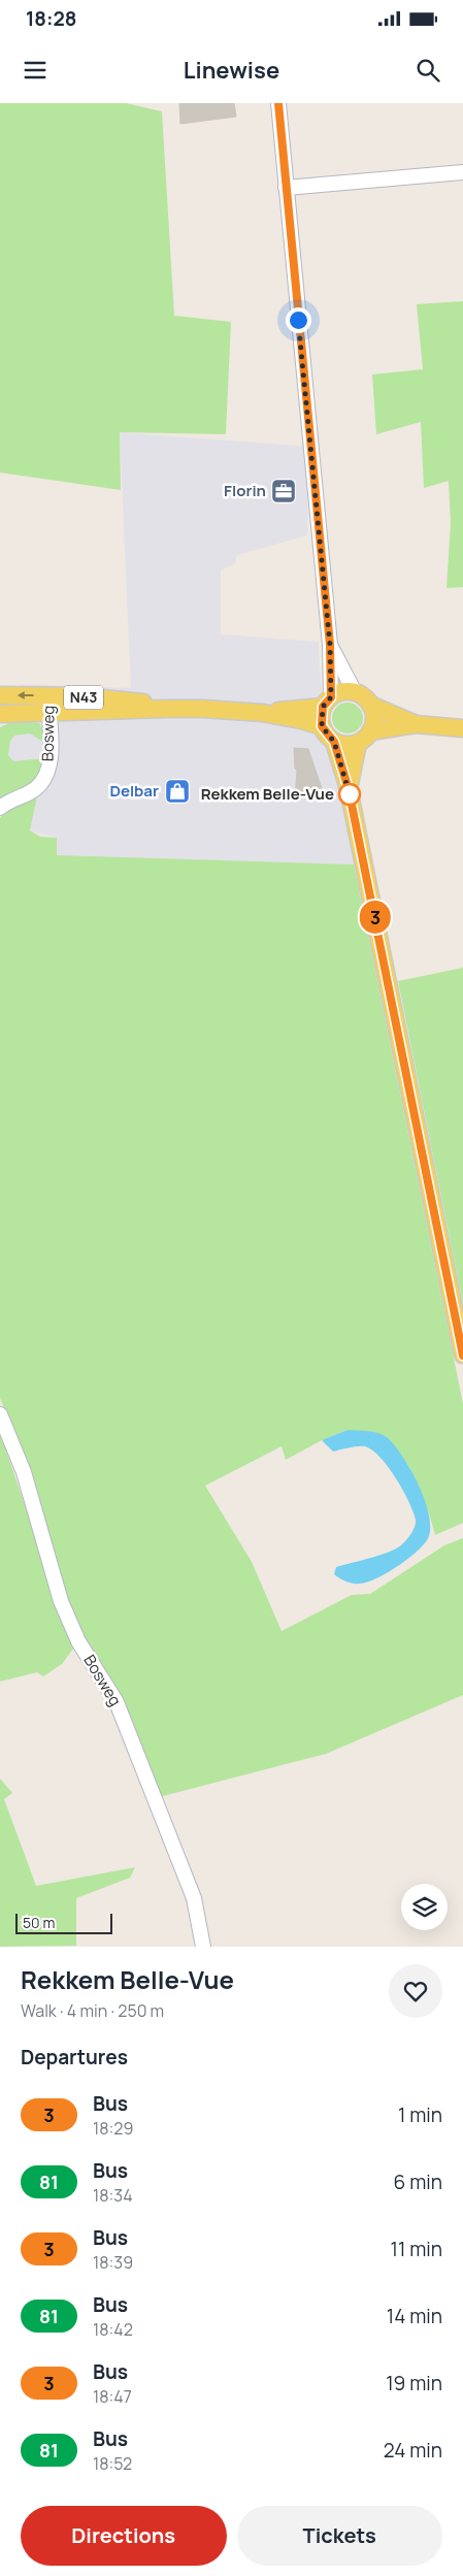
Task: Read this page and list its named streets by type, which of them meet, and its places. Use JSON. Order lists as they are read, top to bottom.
{
  "streets": {
    "main road": ["N43"],
    "street": ["Bosweg"]
  },
  "crossings": [
    ["N43", "Bosweg"]
  ],
  "places": {
    "office": ["Florin"],
    "shop": ["Delbar"],
    "other": ["Rekkem Belle-Vue"]
  },
  "lines": ["bus line 3"],
  "scale_bar": "50 m",
  "page": {
    "status": "18:28",
    "header": "Linewise",
    "on_map": "3",
    "scale": "50 m",
    "heading": [
      ["Rekkem Belle-Vue", "Walk · 4 min · 250 m"],
      "Departures"
    ],
    "list": [
      {
        "mark": "3",
        "name": "Bus",
        "note": "18:29",
        "value": "1 min"
      },
      {
        "mark": "81",
        "name": "Bus",
        "note": "18:34",
        "value": "6 min"
      },
      {
        "mark": "3",
        "name": "Bus",
        "note": "18:39",
        "value": "11 min"
      },
      {
        "mark": "81",
        "name": "Bus",
        "note": "18:42",
        "value": "14 min"
      },
      {
        "mark": "3",
        "name": "Bus",
        "note": "18:47",
        "value": "19 min"
      },
      {
        "mark": "81",
        "name": "Bus",
        "note": "18:52",
        "value": "24 min"
      }
    ],
    "buttons": ["Directions", "Tickets"]
  }
}
